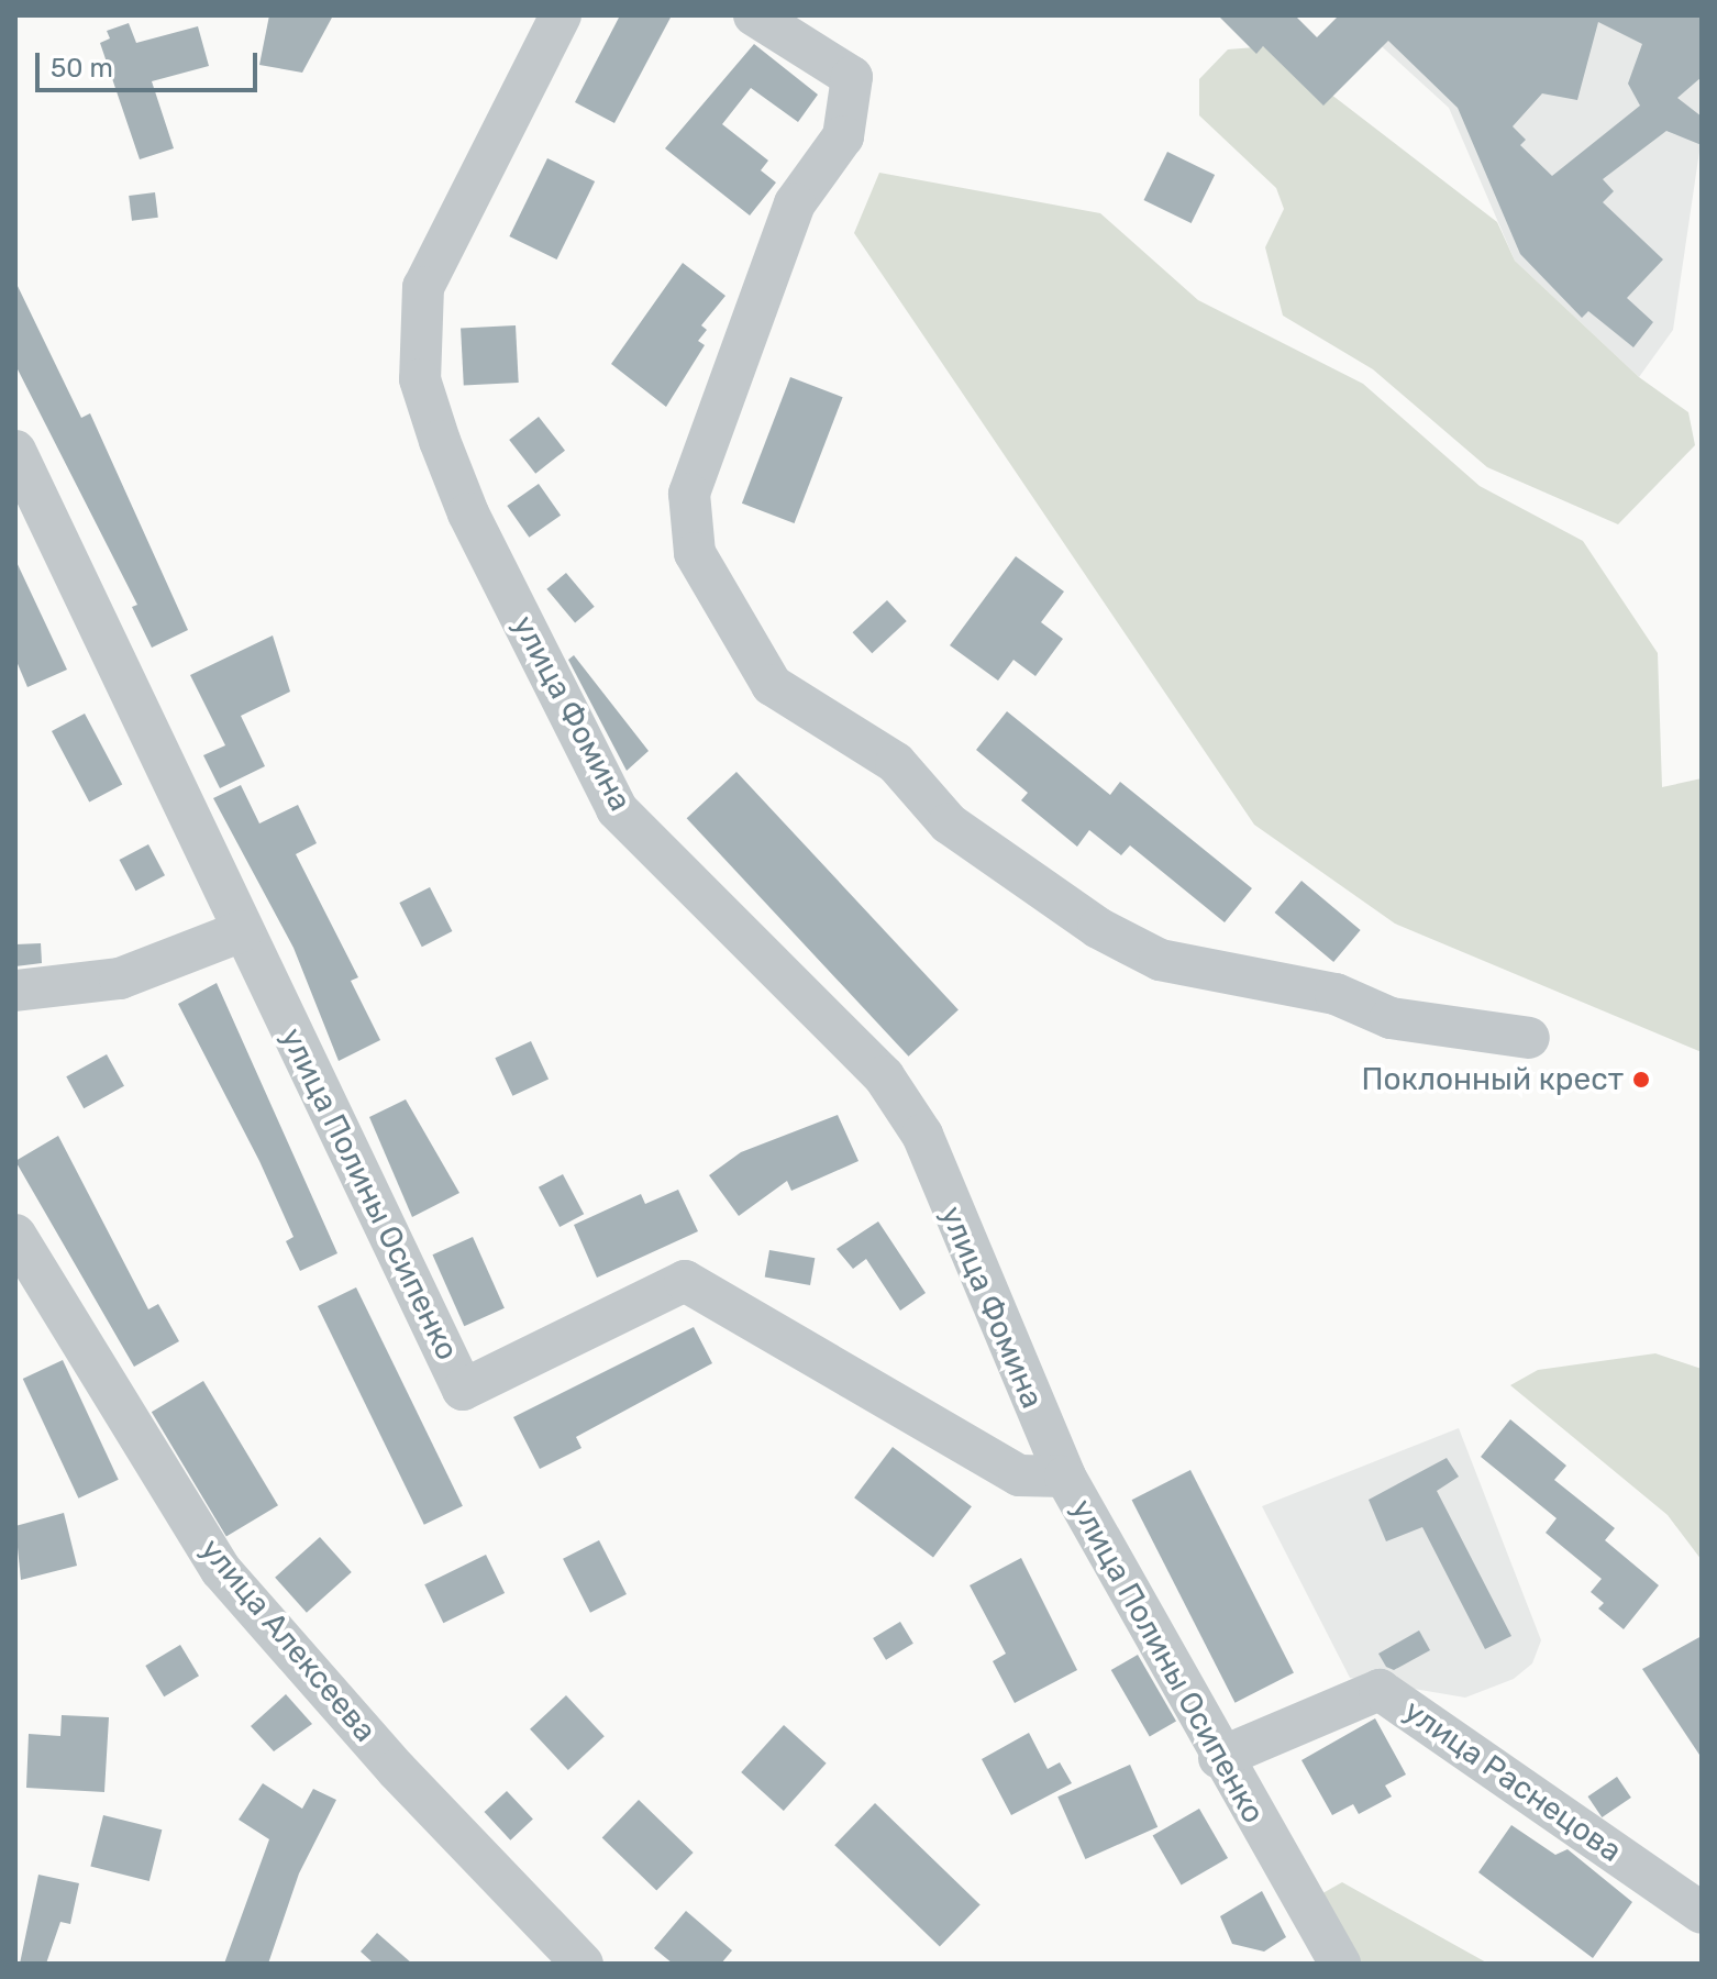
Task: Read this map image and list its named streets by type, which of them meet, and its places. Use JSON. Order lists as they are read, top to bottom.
{
  "streets": {
    "street": [
      "улица Фомина",
      "улица Полины Осипенко",
      "улица Алексеева",
      "улица Раснецова"
    ]
  },
  "crossings": [
    ["улица Фомина", "улица Полины Осипенко"],
    ["улица Полины Осипенко", "улица Раснецова"]
  ],
  "places": ["Поклонный крест"],
  "scale_bar": "50 m"
}
